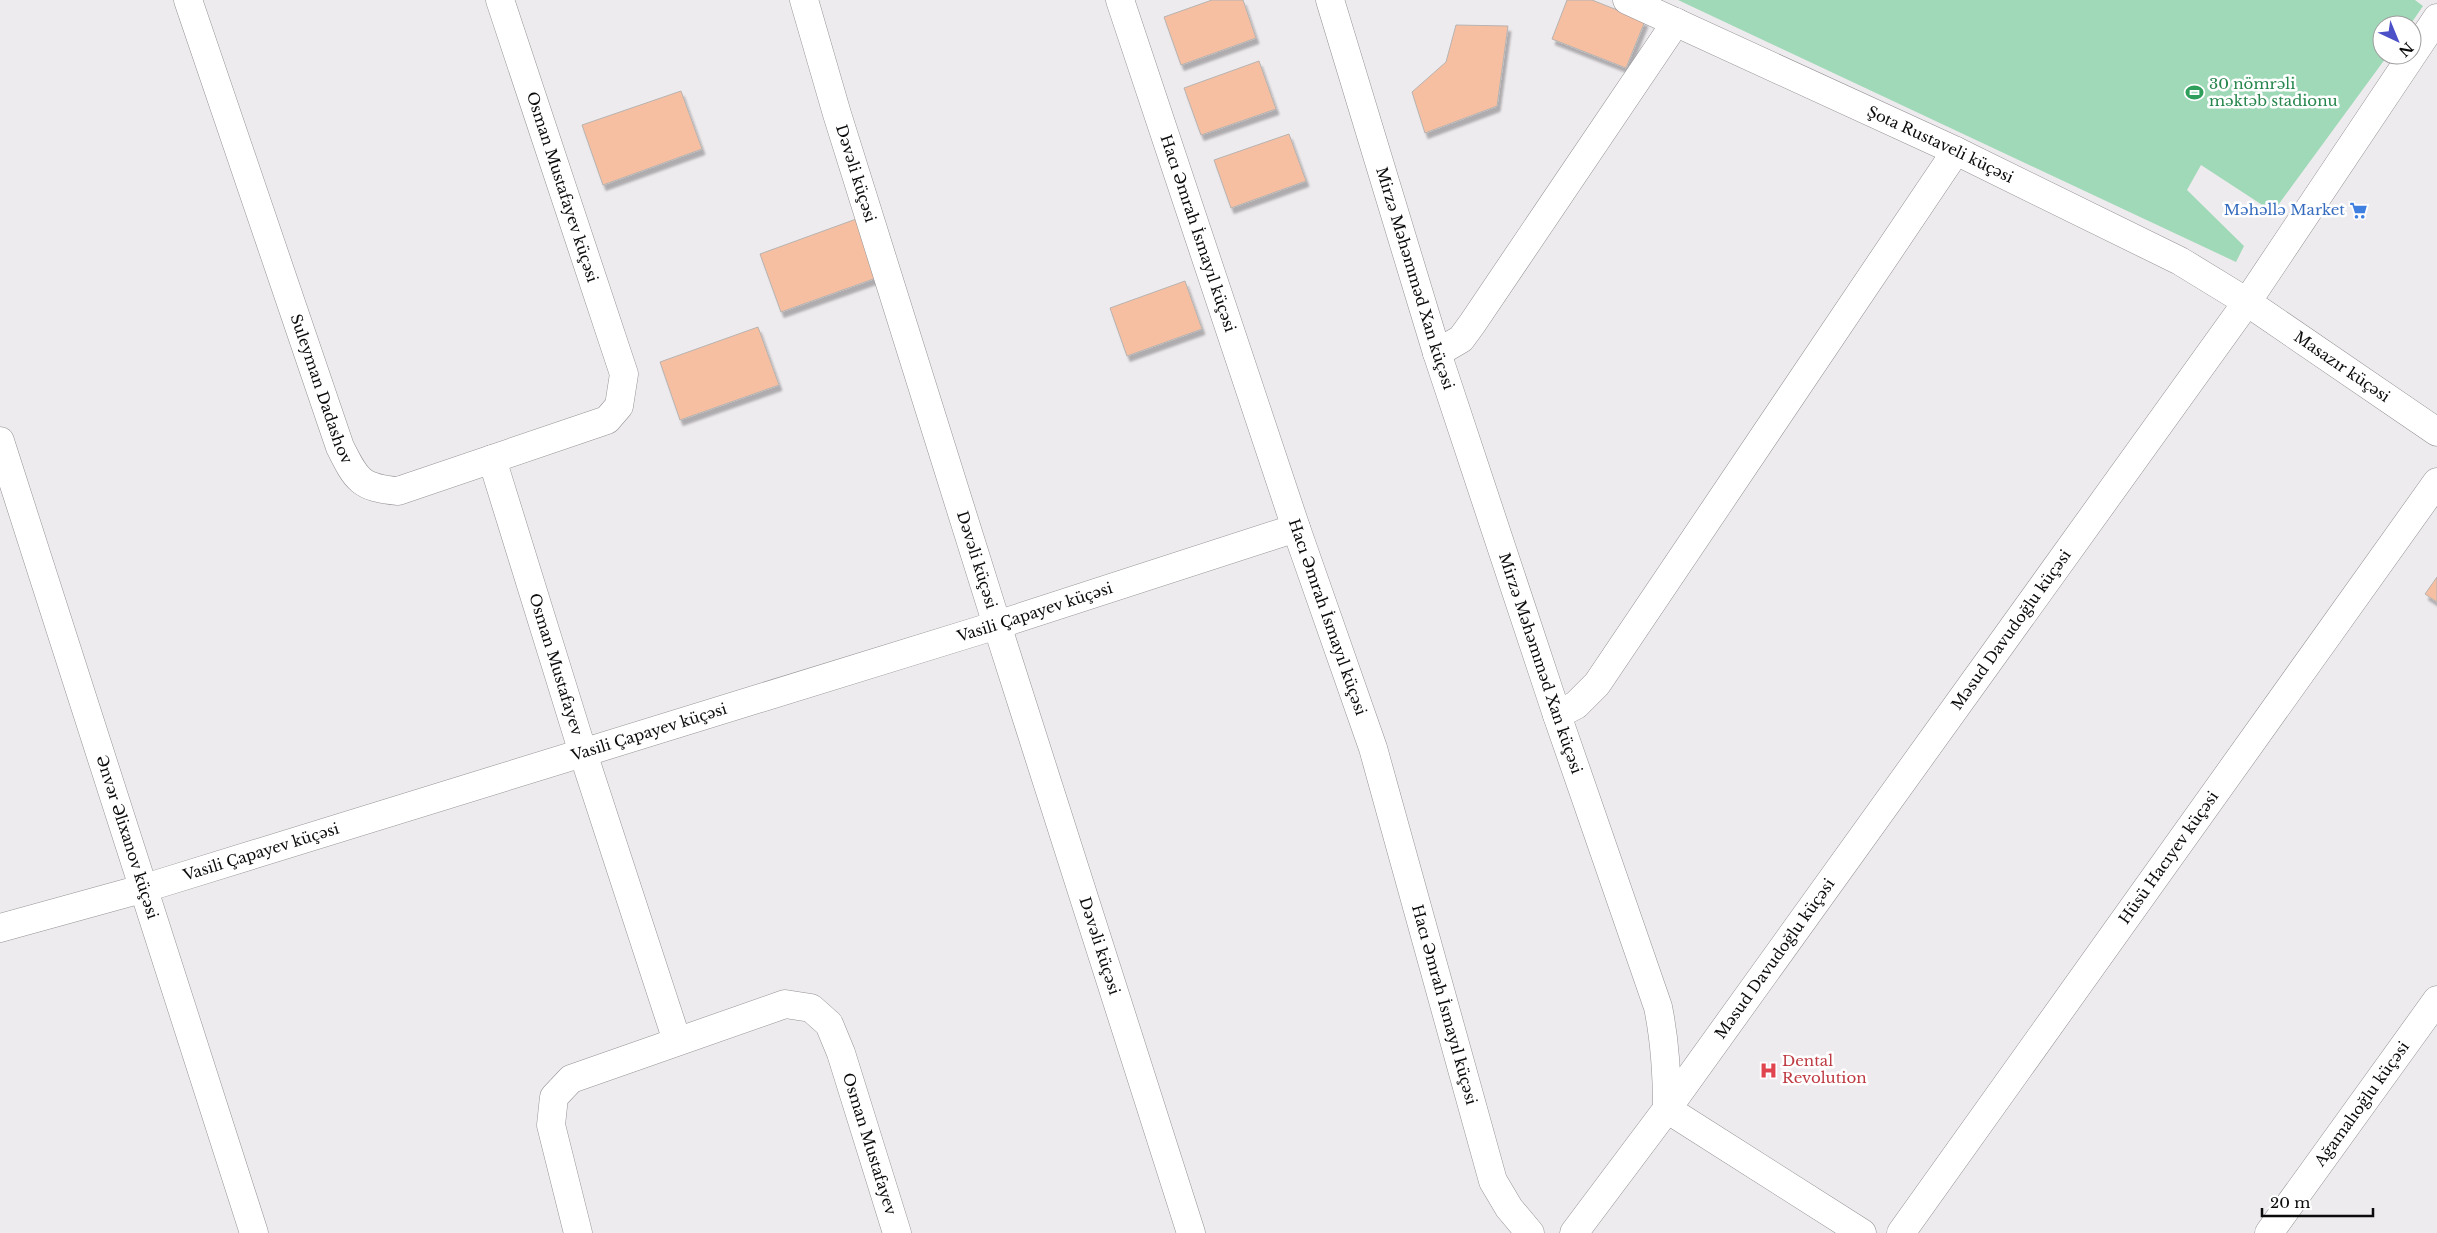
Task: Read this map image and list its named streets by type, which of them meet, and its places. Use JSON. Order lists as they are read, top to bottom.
{
  "streets": {
    "street": [
      "Şota Rustaveli küçəsi",
      "Dəvəli küçəsi",
      "Osman Mustafayev küçəsi",
      "Hacı Əmrah İsmayıl küçəsi",
      "Mirzə Məhəmməd Xan küçəsi",
      "Masazır küçəsi",
      "Suleyman Dadashov",
      "Vasili Çapayev küçəsi",
      "Məsud Davudoğlu küçəsi",
      "Osman Mustafayev",
      "Ənvər Əlixanov küçəsi",
      "Hüsü Hacıyev küçəsi",
      "Ağamalıoğlu küçəsi"
    ]
  },
  "crossings": [
    ["Şota Rustaveli küçəsi", "Masazır küçəsi"],
    ["Şota Rustaveli küçəsi", "Məsud Davudoğlu küçəsi"],
    ["Dəvəli küçəsi", "Vasili Çapayev küçəsi"],
    ["Osman Mustafayev küçəsi", "Suleyman Dadashov"],
    ["Hacı Əmrah İsmayıl küçəsi", "Vasili Çapayev küçəsi"],
    ["Mirzə Məhəmməd Xan küçəsi", "Məsud Davudoğlu küçəsi"],
    ["Masazır küçəsi", "Məsud Davudoğlu küçəsi"],
    ["Suleyman Dadashov", "Osman Mustafayev"],
    ["Vasili Çapayev küçəsi", "Osman Mustafayev"],
    ["Vasili Çapayev küçəsi", "Ənvər Əlixanov küçəsi"]
  ],
  "places": {
    "sports": ["30 nömrəli məktəb stadionu"],
    "supermarket": ["Məhəllə Market"],
    "hospital": ["Dental Revolution"]
  },
  "scale_bar": "20 m",
  "north": "bottom right"
}
